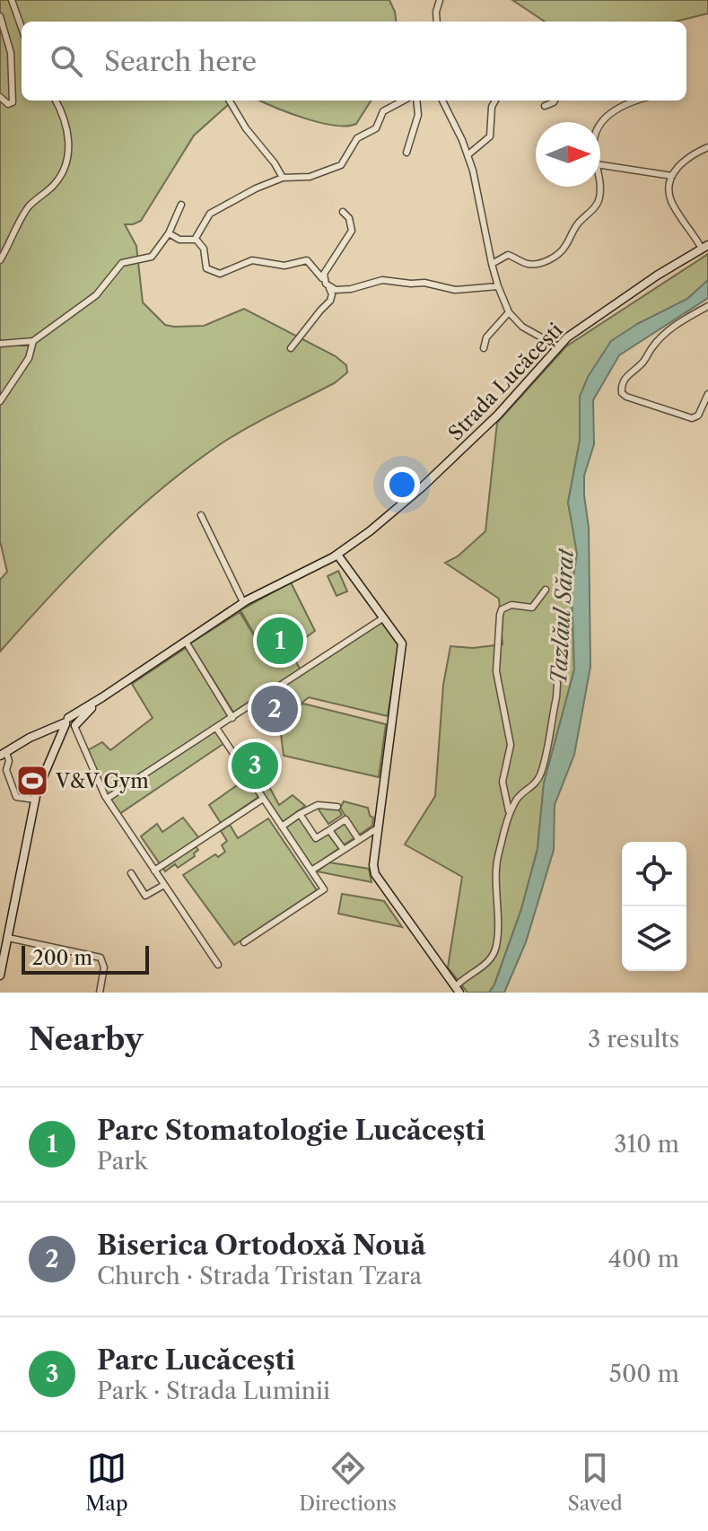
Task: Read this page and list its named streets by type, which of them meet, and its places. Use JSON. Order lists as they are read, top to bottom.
{
  "streets": {
    "main road": ["Strada Lucăcești"]
  },
  "water": ["Tazlăul Sărat"],
  "places": {
    "sports": ["V&V Gym"]
  },
  "scale_bar": "200 m",
  "north": "right",
  "page": {
    "search": "Search here",
    "pins": ["1", "2", "3"],
    "scale": "200 m",
    "heading": ["Nearby", "3 results"],
    "list": [
      {
        "mark": "1",
        "name": "Parc Stomatologie Lucăcești",
        "note": "Park",
        "value": "310 m"
      },
      {
        "mark": "2",
        "name": "Biserica Ortodoxă Nouă",
        "note": "Church · Strada Tristan Tzara",
        "value": "400 m"
      },
      {
        "mark": "3",
        "name": "Parc Lucăcești",
        "note": "Park · Strada Luminii",
        "value": "500 m"
      }
    ],
    "nav": ["Map", "Directions", "Saved"]
  }
}
